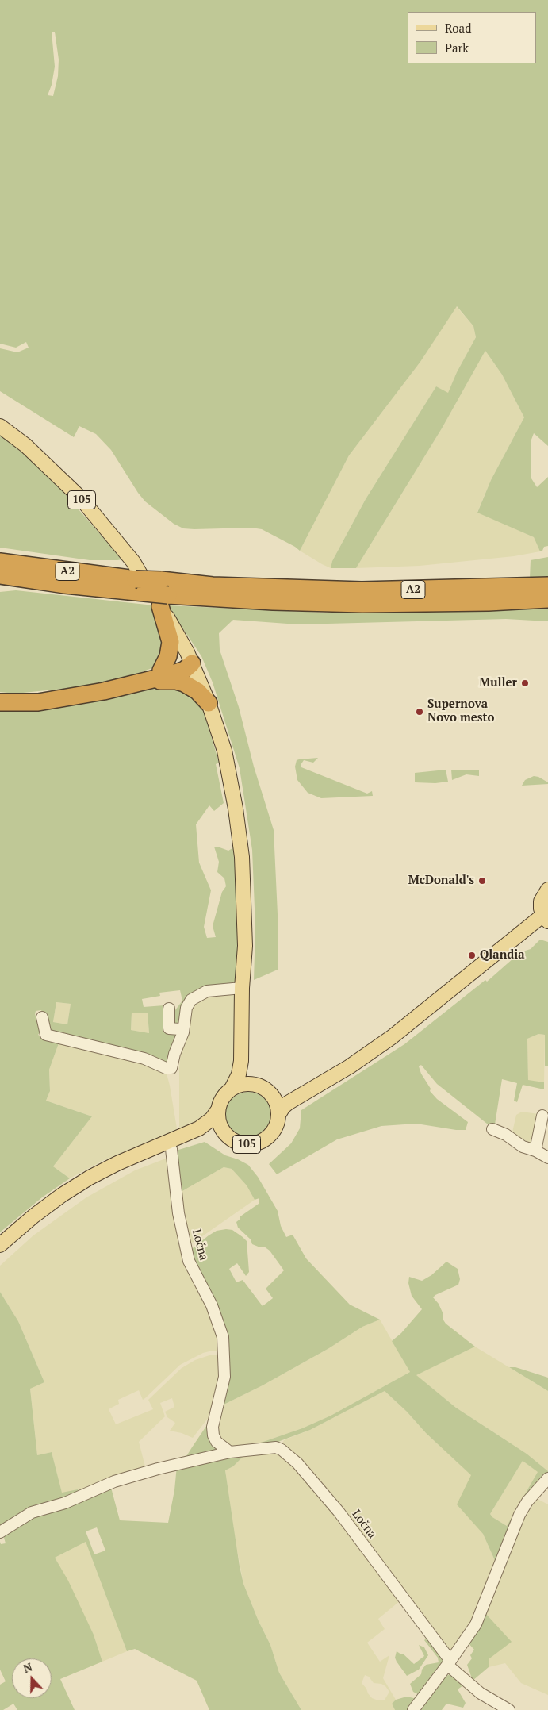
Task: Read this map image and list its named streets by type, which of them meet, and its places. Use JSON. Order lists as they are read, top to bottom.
{
  "streets": {
    "highway": ["A2"],
    "main road": ["105"],
    "street": ["Ločna"]
  },
  "crossings": [
    ["105", "A2"],
    ["105", "Ločna"]
  ],
  "places": [
    "Muller",
    "Supernova Novo mesto",
    "McDonald's",
    "Qlandia"
  ],
  "legend": ["Road", "Park"],
  "north": "top"
}
